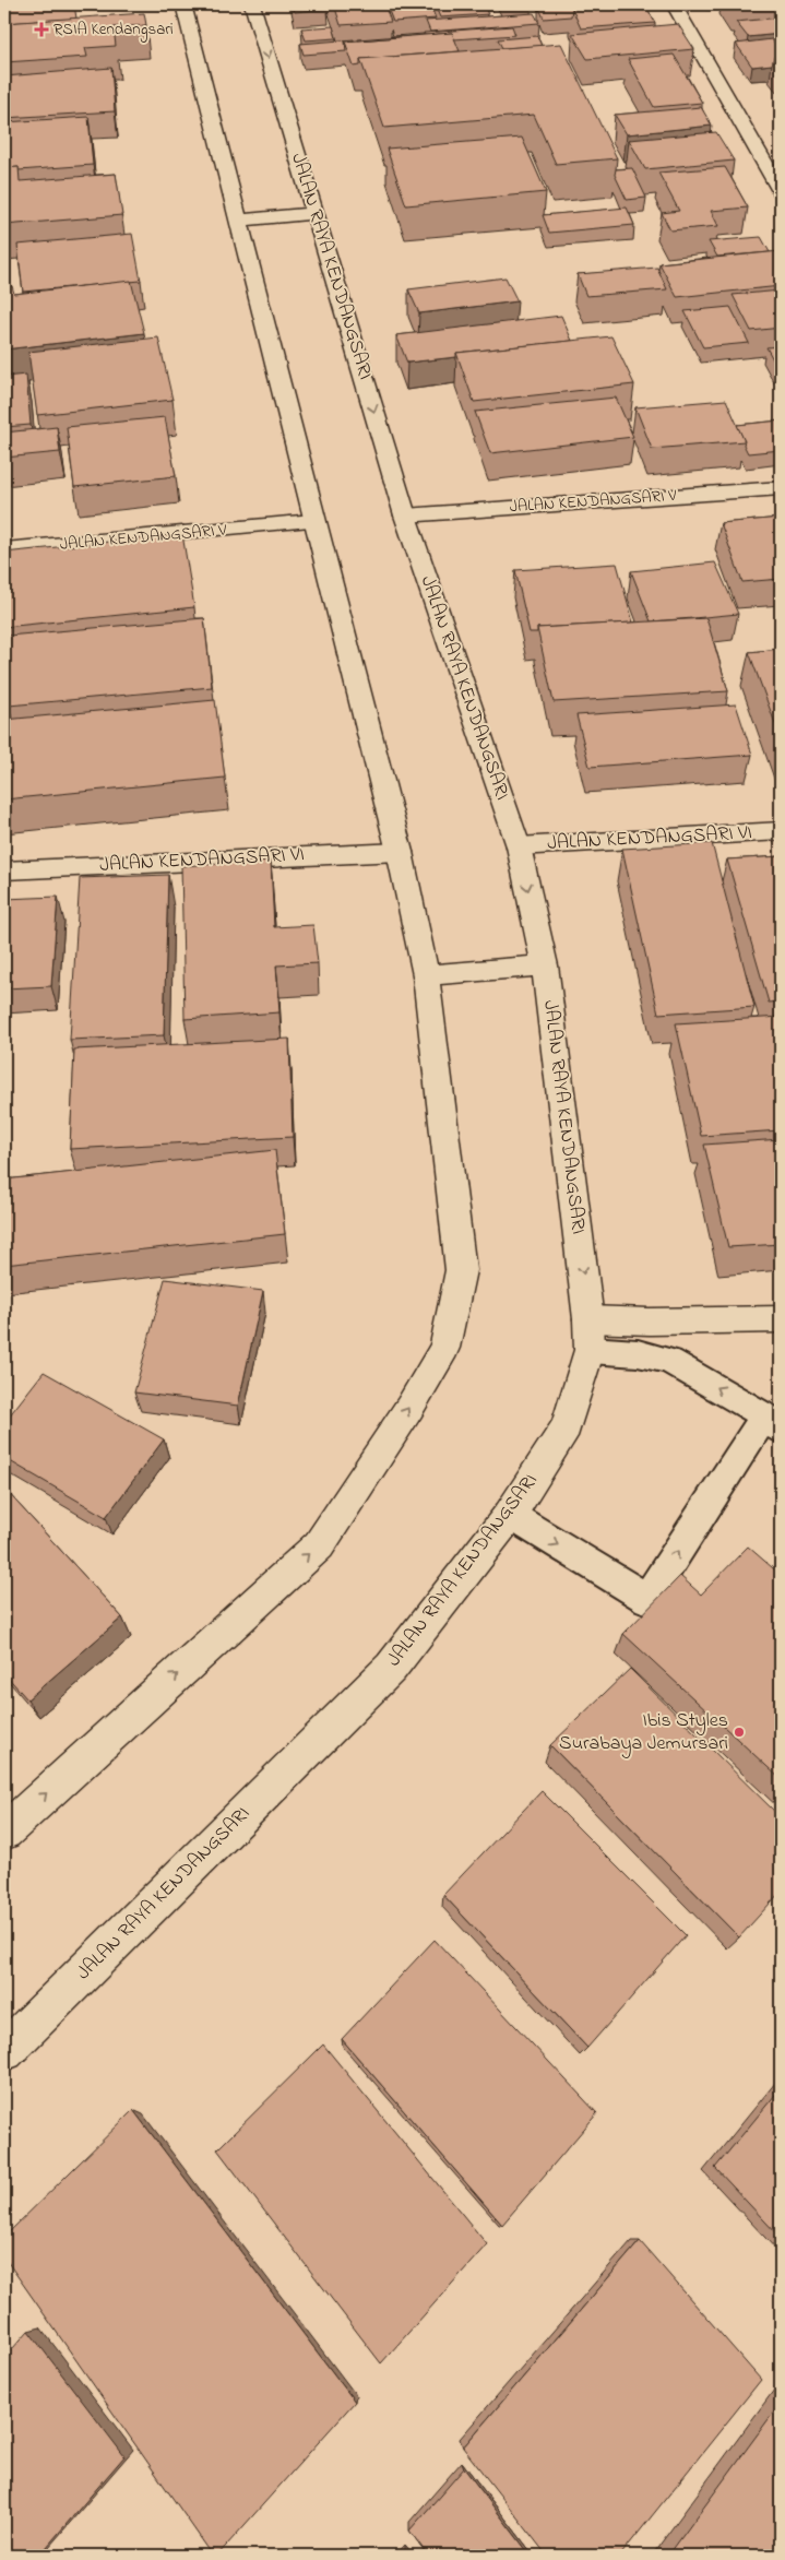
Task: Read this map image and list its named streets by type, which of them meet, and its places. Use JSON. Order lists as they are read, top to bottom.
{
  "streets": {
    "main road": ["JALAN RAYA KENDANGSARI", "JALAN KENDANGSARI V", "JALAN KENDANGSARI VI"]
  },
  "crossings": [
    ["JALAN RAYA KENDANGSARI", "JALAN KENDANGSARI V"],
    ["JALAN RAYA KENDANGSARI", "JALAN KENDANGSARI VI"]
  ],
  "places": {
    "health": ["RSIA Kendangsari"],
    "other": ["Ibis Styles Surabaya Jemursari"]
  }
}
